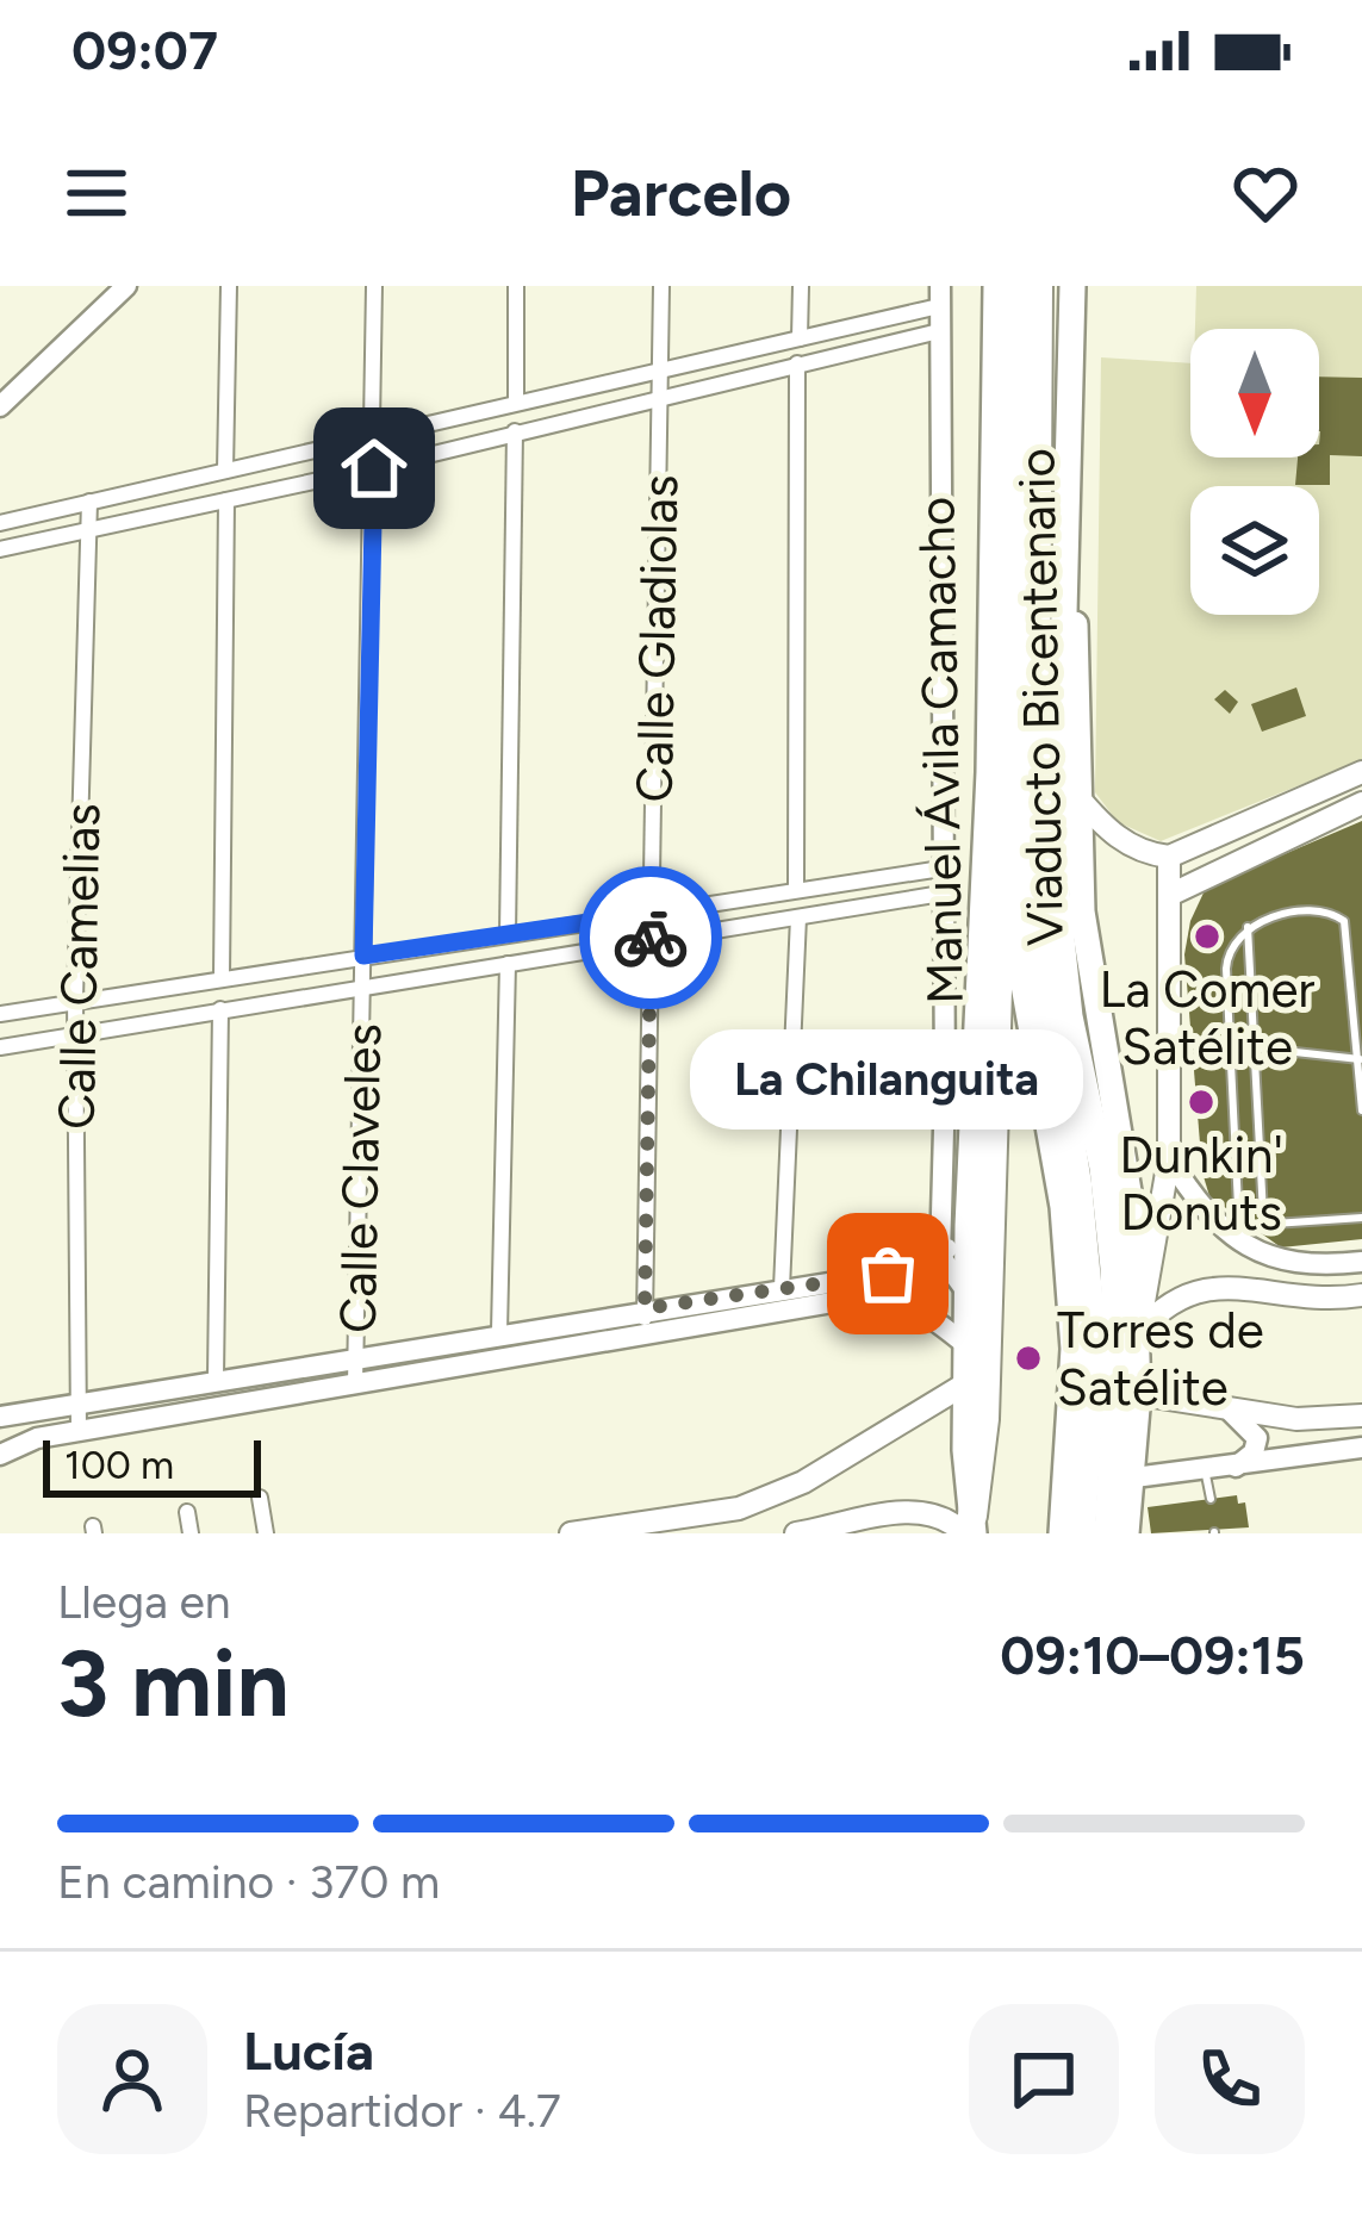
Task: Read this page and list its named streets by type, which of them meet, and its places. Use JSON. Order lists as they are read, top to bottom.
{
  "streets": {
    "highway": ["Viaducto Bicentenario"],
    "street": [
      "Calle Gladiolas",
      "Manuel Ávila Camacho",
      "Calle Camelias",
      "Calle Claveles"
    ]
  },
  "places": [
    "La Comer Satélite",
    "Dunkin' Donuts",
    "La Chilanguita",
    "Torres de Satélite"
  ],
  "scale_bar": "100 m",
  "north": "bottom",
  "page": {
    "status": "09:07",
    "header": "Parcelo",
    "bubble": "La Chilanguita",
    "scale": "100 m",
    "heading": ["3 min", "Llega en", "09:10–09:15"],
    "panel": ["Lucía", "Repartidor · 4.7"],
    "bar": "En camino · 370 m"
  }
}
